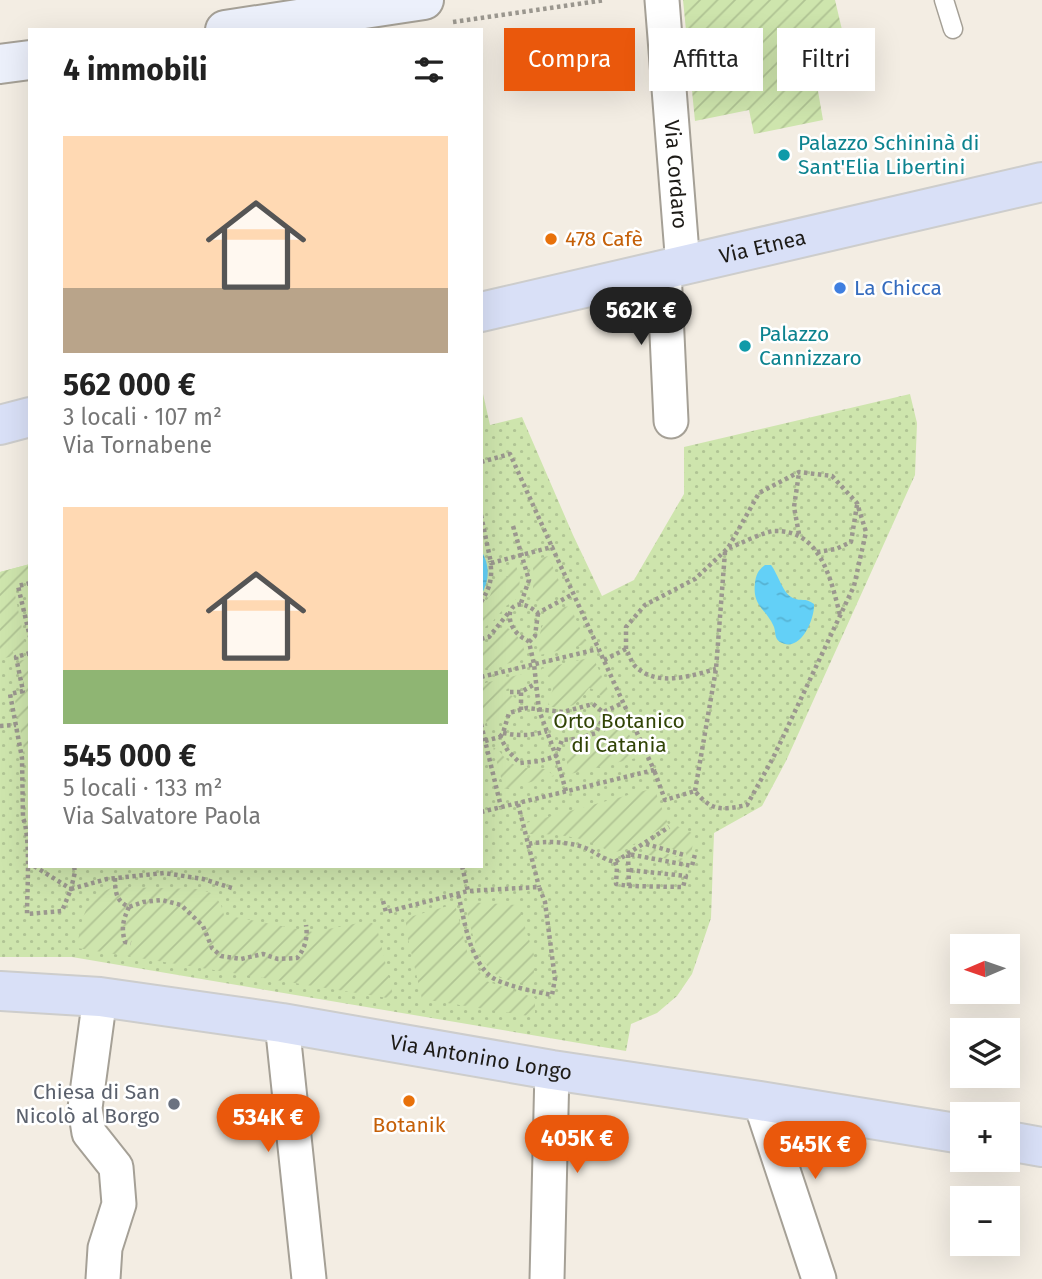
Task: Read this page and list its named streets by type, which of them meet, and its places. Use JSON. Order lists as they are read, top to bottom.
{
  "streets": {
    "main road": ["Via Etnea", "Via Antonino Longo"],
    "street": ["Via Cordaro"]
  },
  "crossings": [
    ["Via Cordaro", "Via Etnea"]
  ],
  "parks": ["Orto Botanico di Catania"],
  "places": [
    "Palazzo Schininà di Sant'Elia Libertini",
    "478 Cafè",
    "La Chicca",
    "Palazzo Cannizzaro",
    "Botanik",
    "Chiesa di San Nicolò al Borgo"
  ],
  "north": "left",
  "page": {
    "chip": ["Compra", "Affitta", "Filtri"],
    "heading": "4 immobili",
    "list": [
      {
        "name": "562 000 €",
        "note": "3 locali · 107 m² · Via Tornabene"
      },
      {
        "name": "545 000 €",
        "note": "5 locali · 133 m² · Via Salvatore Paola"
      }
    ],
    "price": [
      "562K €",
      "534K €",
      "405K €",
      "545K €"
    ],
    "map_buttons": ["+", "−"]
  }
}
